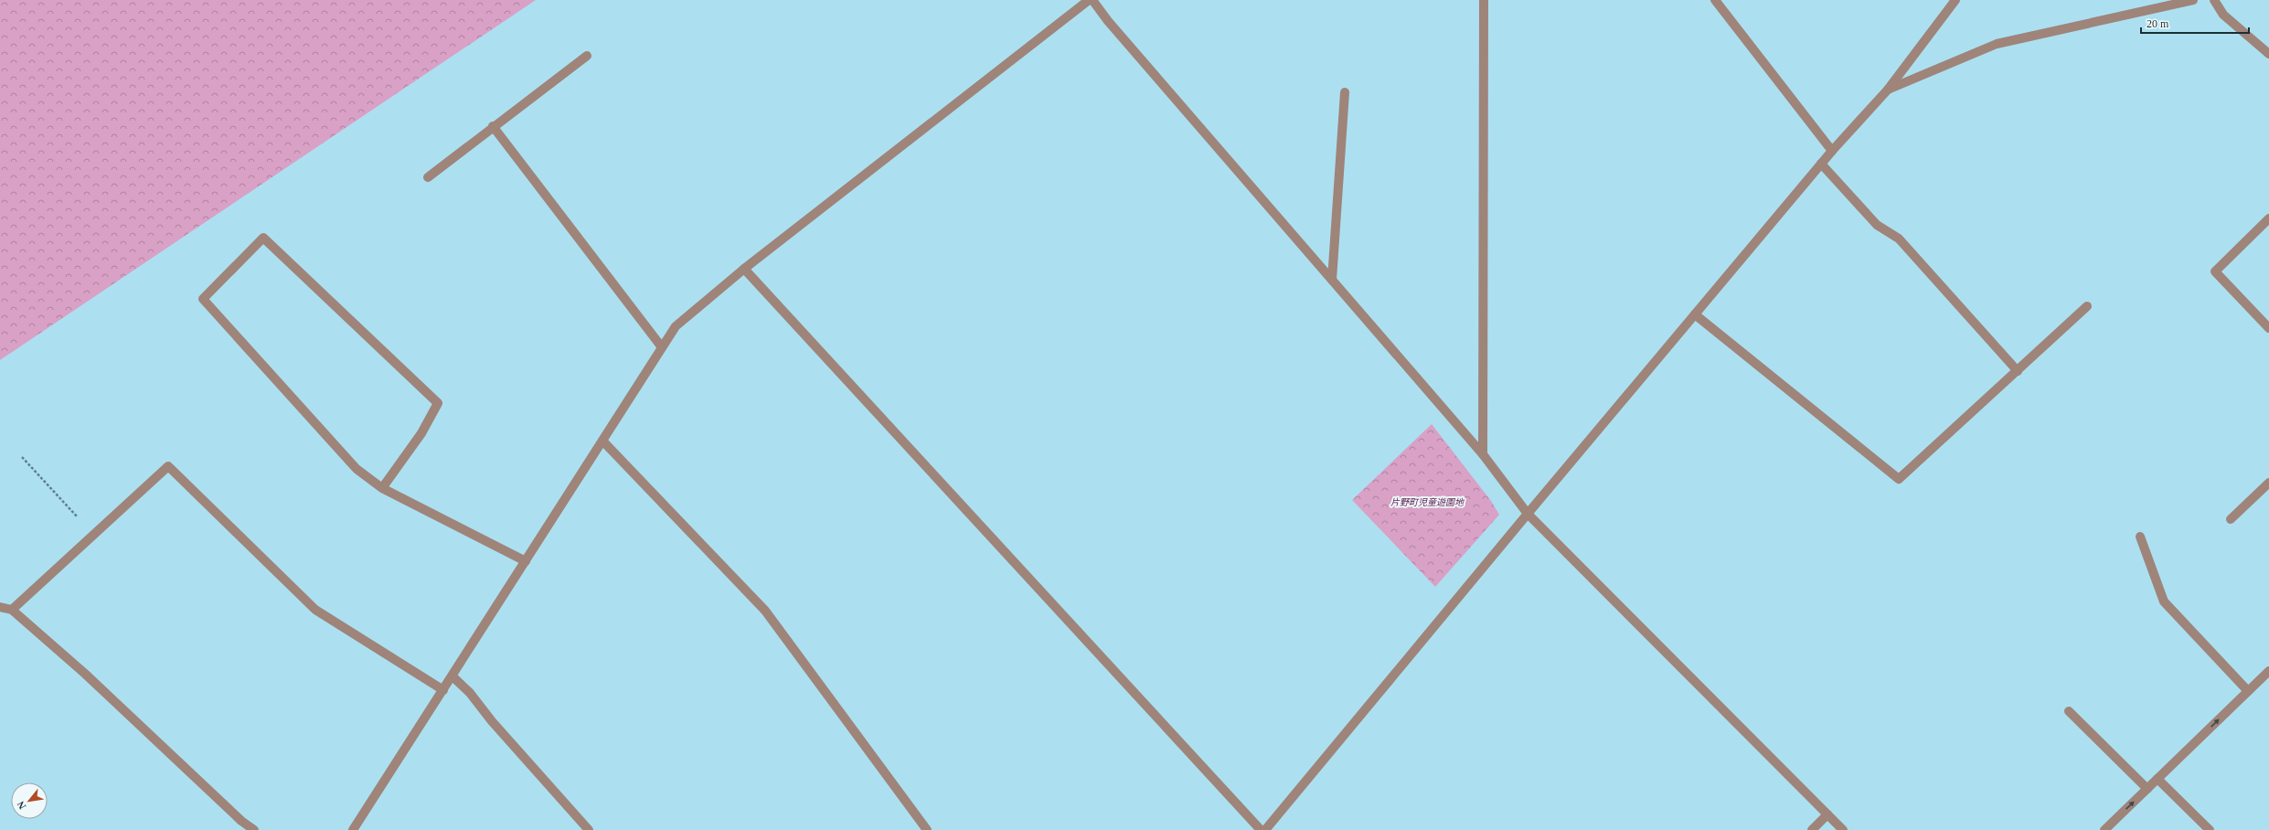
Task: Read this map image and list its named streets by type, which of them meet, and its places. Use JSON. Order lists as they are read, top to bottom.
{
  "parks": ["片野町児童遊園地"],
  "scale_bar": "20 m",
  "north": "bottom left"
}
